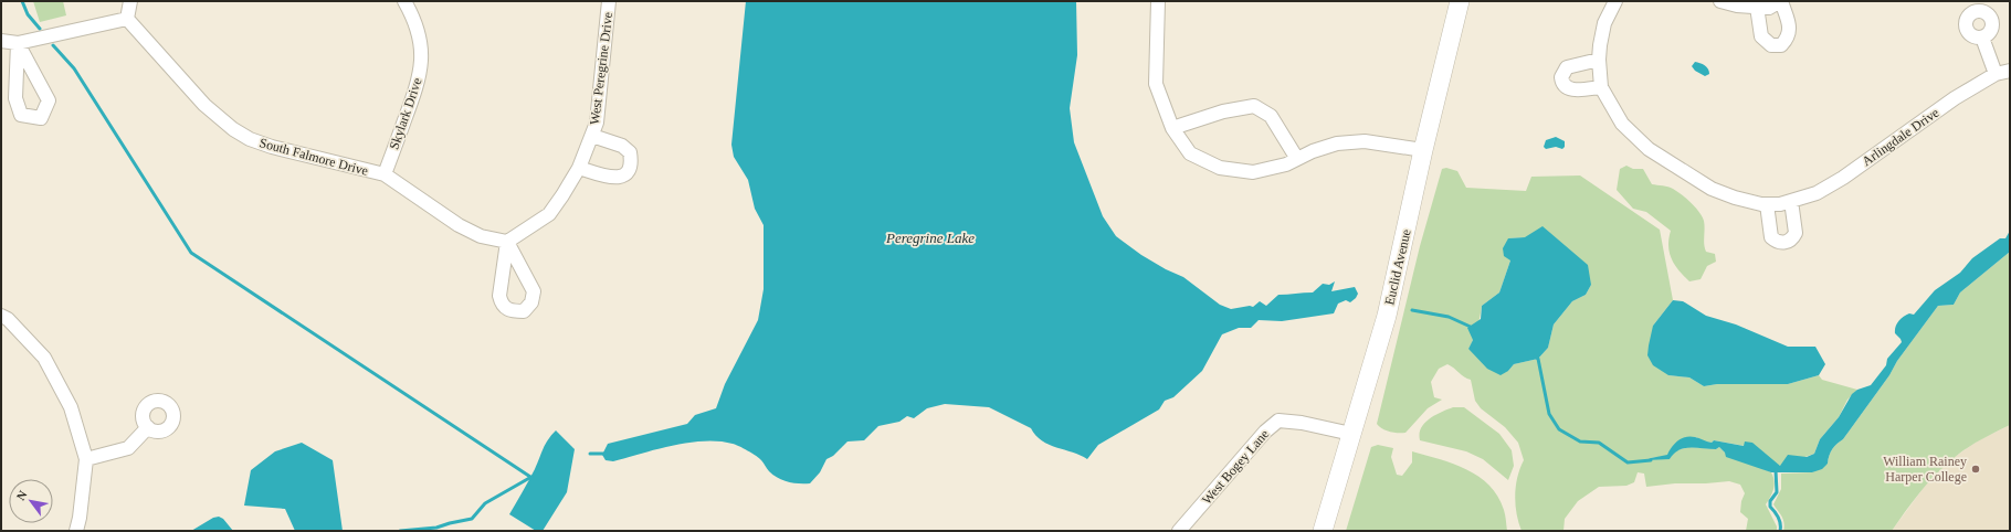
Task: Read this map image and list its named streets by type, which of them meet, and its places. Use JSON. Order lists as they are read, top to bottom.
{
  "streets": {
    "main road": ["Euclid Avenue"],
    "street": [
      "West Peregrine Drive",
      "Skylark Drive",
      "Arlingdale Drive",
      "South Falmore Drive",
      "West Bogey Lane"
    ]
  },
  "crossings": [
    ["West Peregrine Drive", "South Falmore Drive"],
    ["Skylark Drive", "South Falmore Drive"],
    ["Euclid Avenue", "West Bogey Lane"]
  ],
  "water": ["Peregrine Lake"],
  "places": ["William Rainey Harper College"],
  "north": "top left"
}
